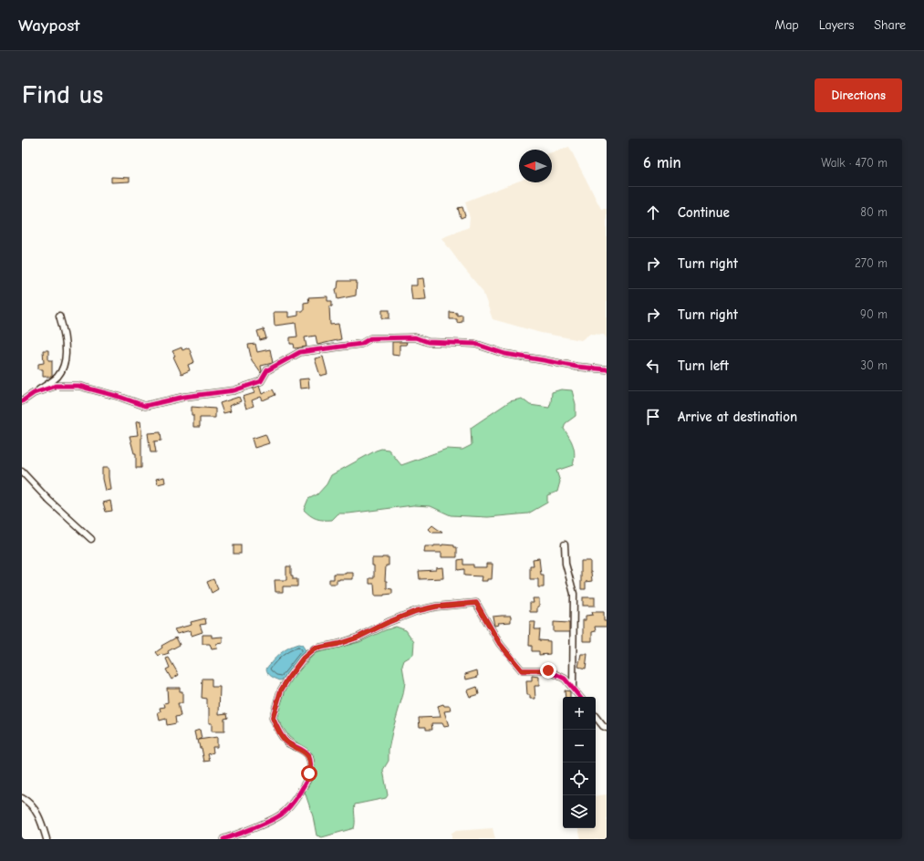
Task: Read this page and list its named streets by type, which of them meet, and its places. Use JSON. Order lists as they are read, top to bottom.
{
  "north": "left",
  "page": {
    "header": "Waypost",
    "nav": ["Map", "Layers", "Share"],
    "buttons": "Directions",
    "title": "Find us",
    "heading": ["6 min", "Walk · 470 m"],
    "list": [
      ["Continue", "80 m"],
      ["Turn right", "270 m"],
      ["Turn right", "90 m"],
      ["Turn left", "30 m"],
      "Arrive at destination"
    ],
    "map_buttons": ["+", "−"]
  }
}
